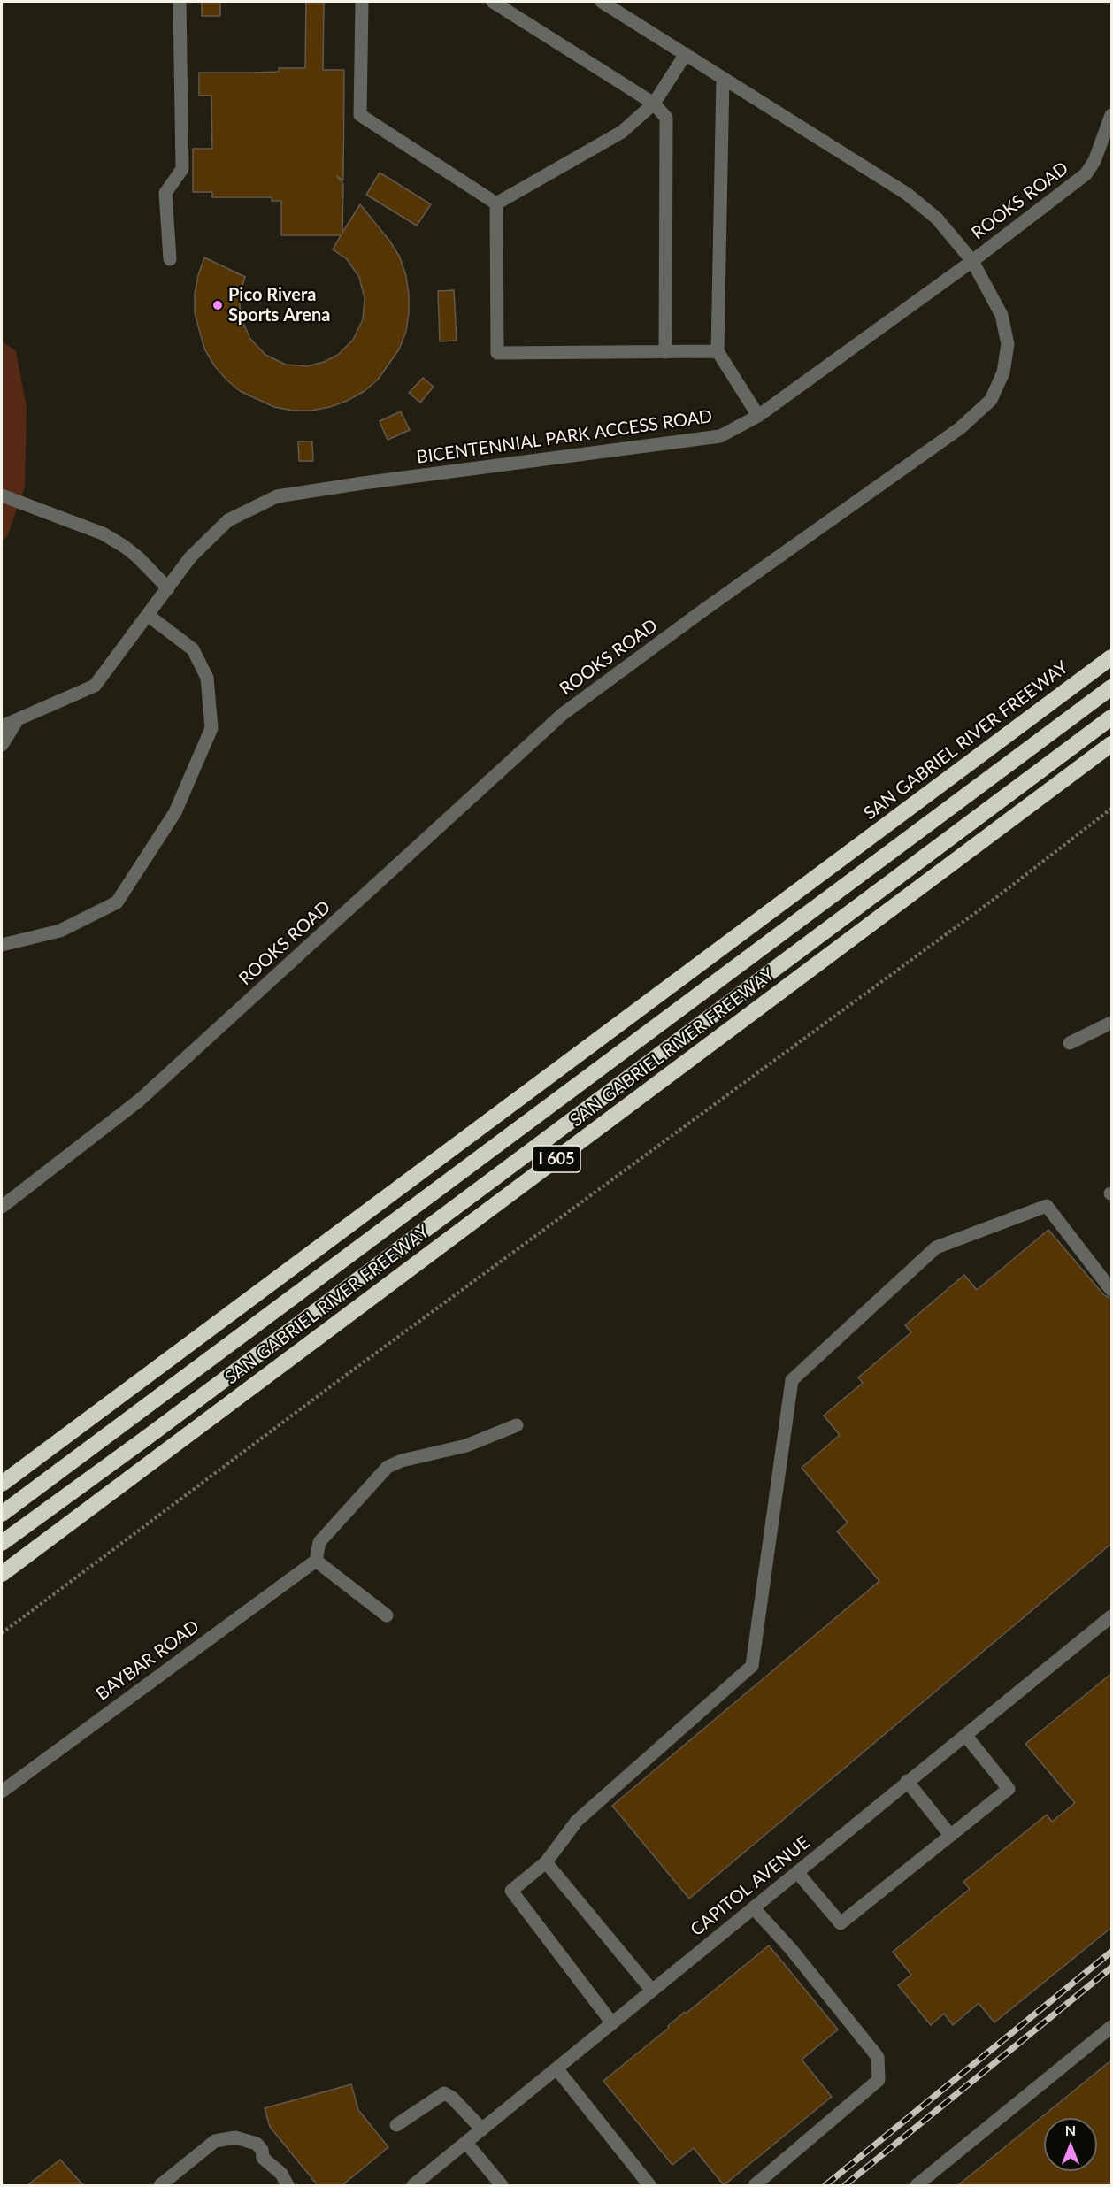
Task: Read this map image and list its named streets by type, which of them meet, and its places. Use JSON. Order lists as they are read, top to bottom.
{
  "streets": {
    "highway": ["SAN GABRIEL RIVER FREEWAY", "I 605"],
    "street": [
      "ROOKS ROAD",
      "BICENTENNIAL PARK ACCESS ROAD",
      "BAYBAR ROAD",
      "CAPITOL AVENUE"
    ]
  },
  "crossings": [
    ["ROOKS ROAD", "BICENTENNIAL PARK ACCESS ROAD"]
  ],
  "places": ["Pico Rivera Sports Arena"],
  "north": "top"
}
